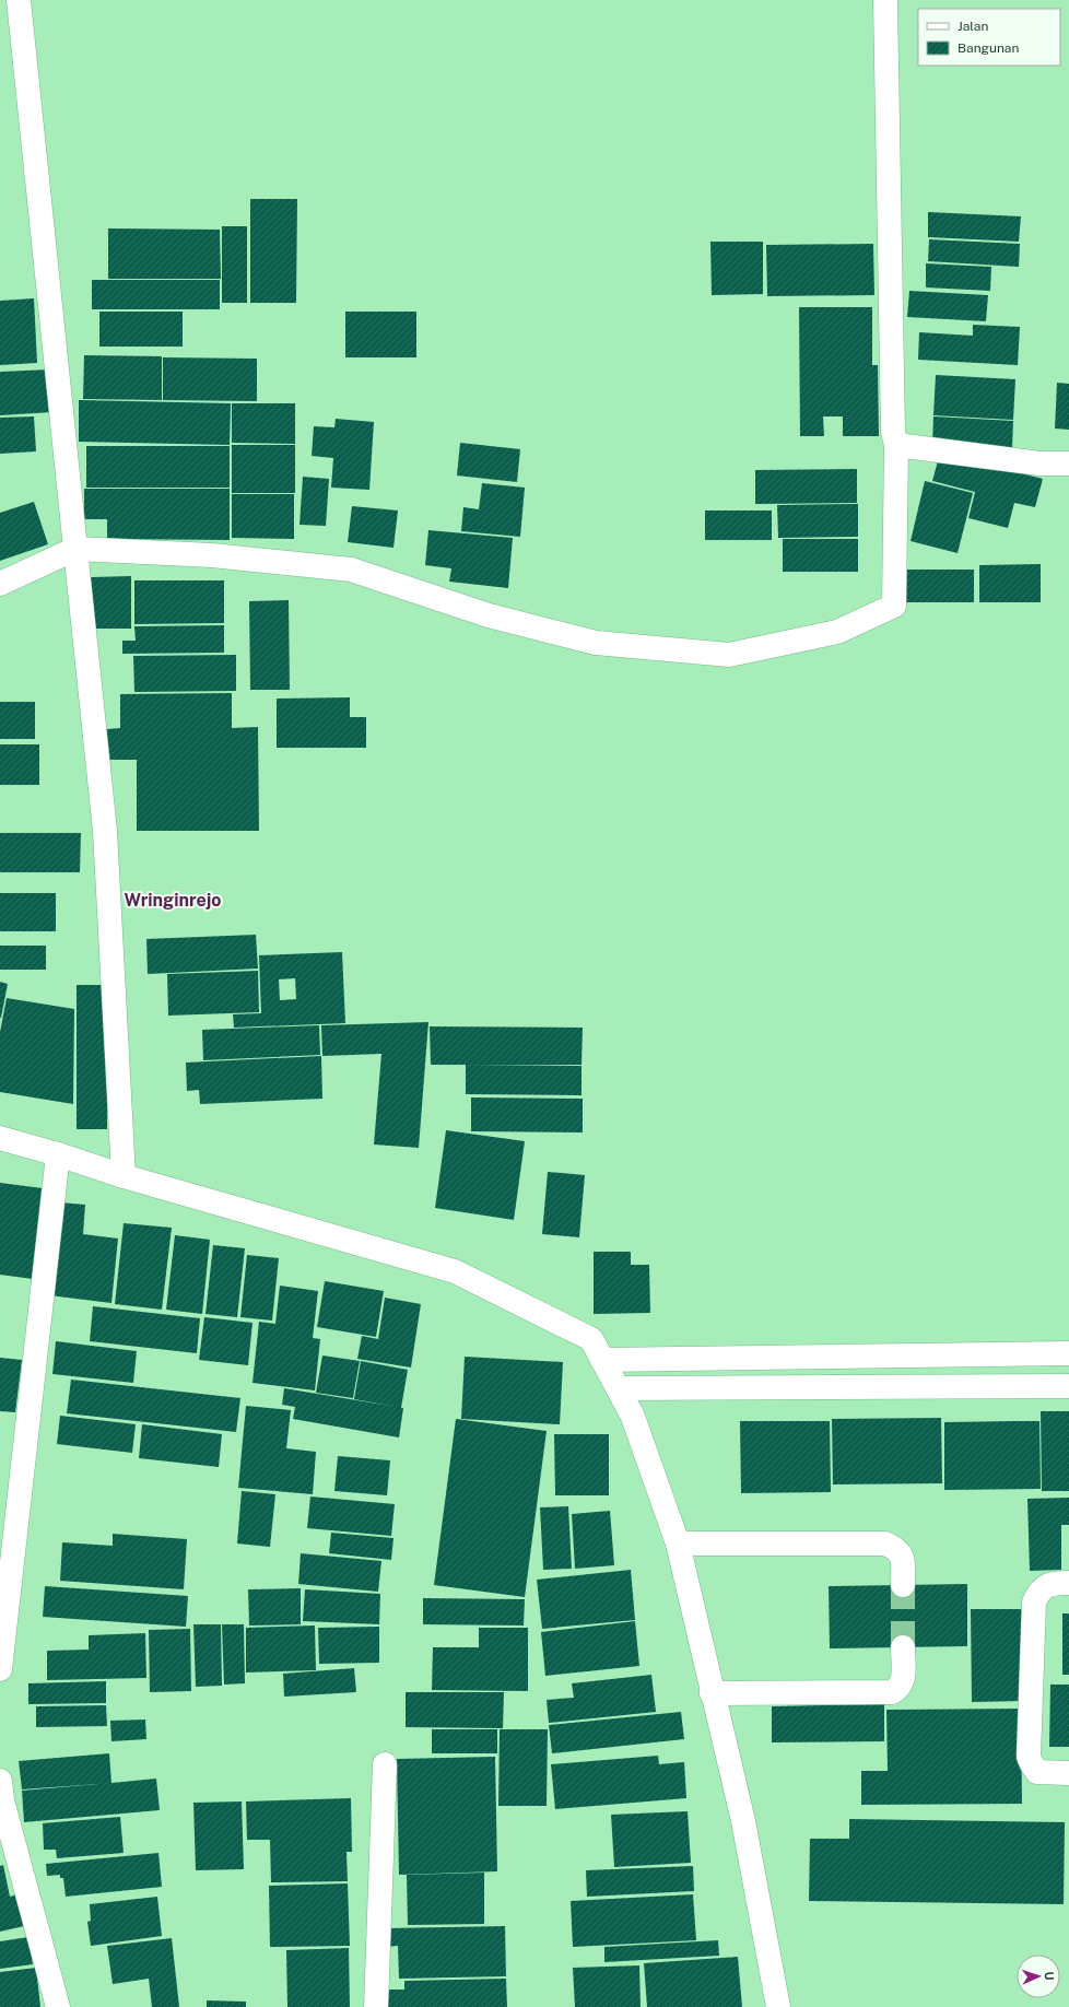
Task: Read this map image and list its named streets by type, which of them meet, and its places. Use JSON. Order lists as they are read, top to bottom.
{
  "districts": ["Wringinrejo"],
  "legend": ["Jalan", "Bangunan"],
  "north": "right"
}
